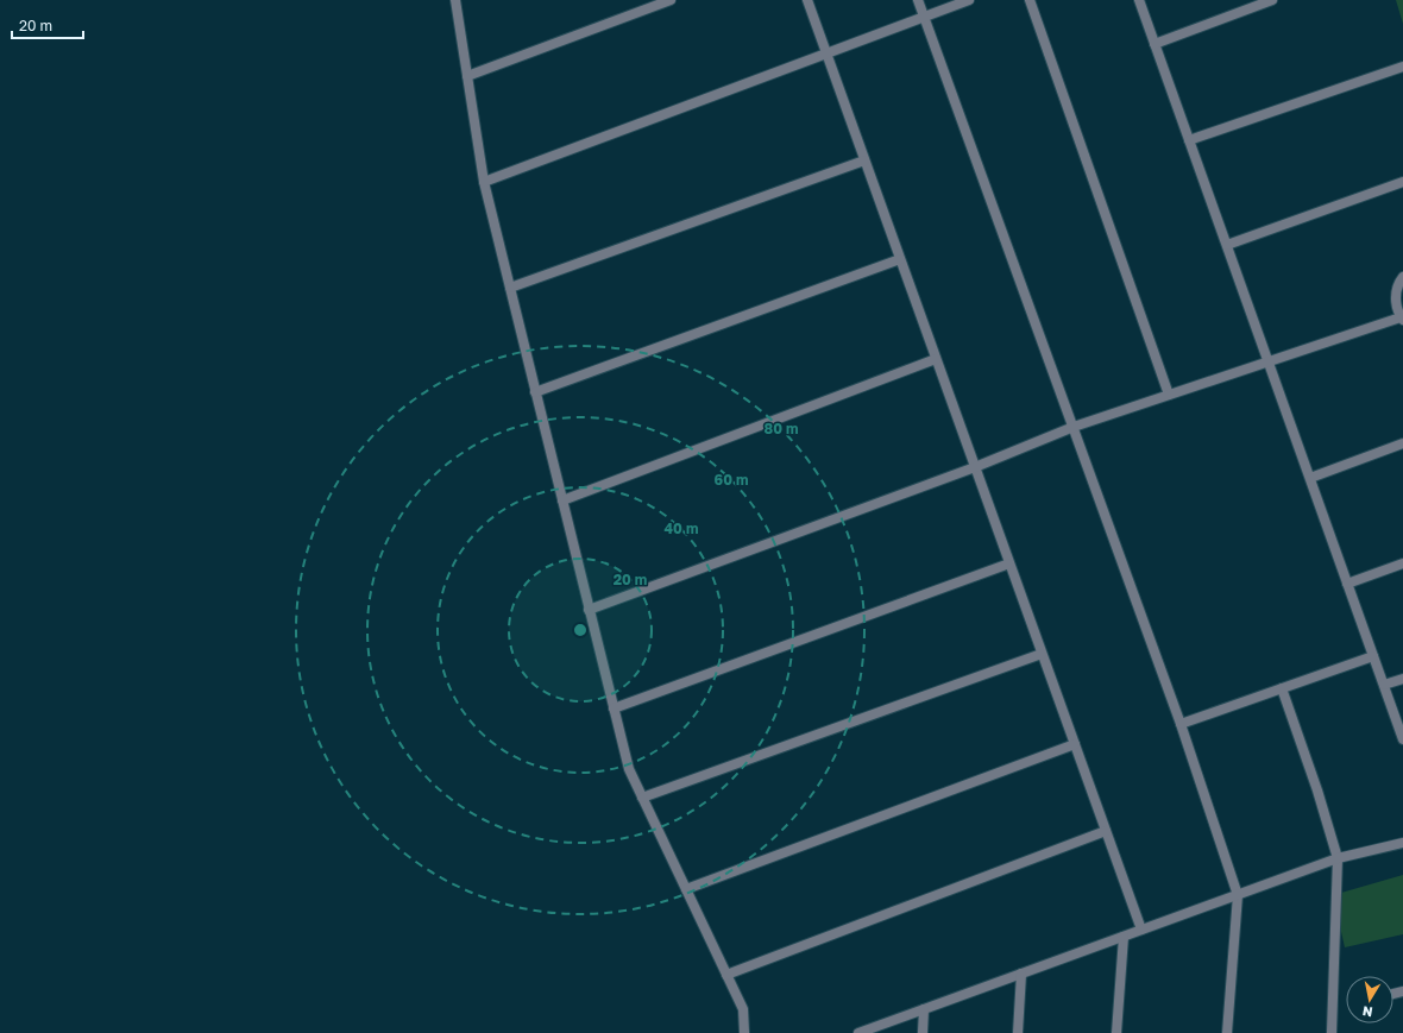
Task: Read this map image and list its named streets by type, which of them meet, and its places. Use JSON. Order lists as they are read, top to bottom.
{
  "scale_bar": "20 m",
  "north": "bottom",
  "rings": [
    "80 m",
    "60 m",
    "40 m",
    "20 m"
  ]
}
